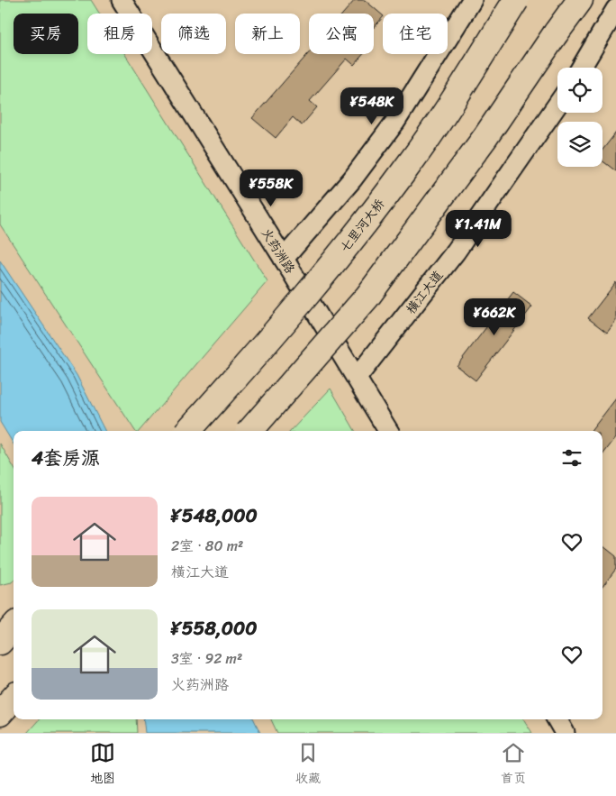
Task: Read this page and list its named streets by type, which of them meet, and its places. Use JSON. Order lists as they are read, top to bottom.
{
  "streets": {
    "highway": ["七里河大桥"],
    "main road": ["火药洲路", "横江大道"]
  },
  "crossings": [
    ["火药洲路", "横江大道"]
  ],
  "page": {
    "chip": [
      "买房",
      "租房",
      "筛选",
      "新上",
      "公寓",
      "住宅"
    ],
    "price": [
      "¥548K",
      "¥558K",
      "¥1.41M",
      "¥662K"
    ],
    "heading": "4套房源",
    "list": [
      {
        "name": "¥548,000",
        "note": "2室 · 80 m² · 横江大道"
      },
      {
        "name": "¥558,000",
        "note": "3室 · 92 m² · 火药洲路"
      }
    ],
    "tabs": ["地图", "收藏", "首页"]
  }
}
